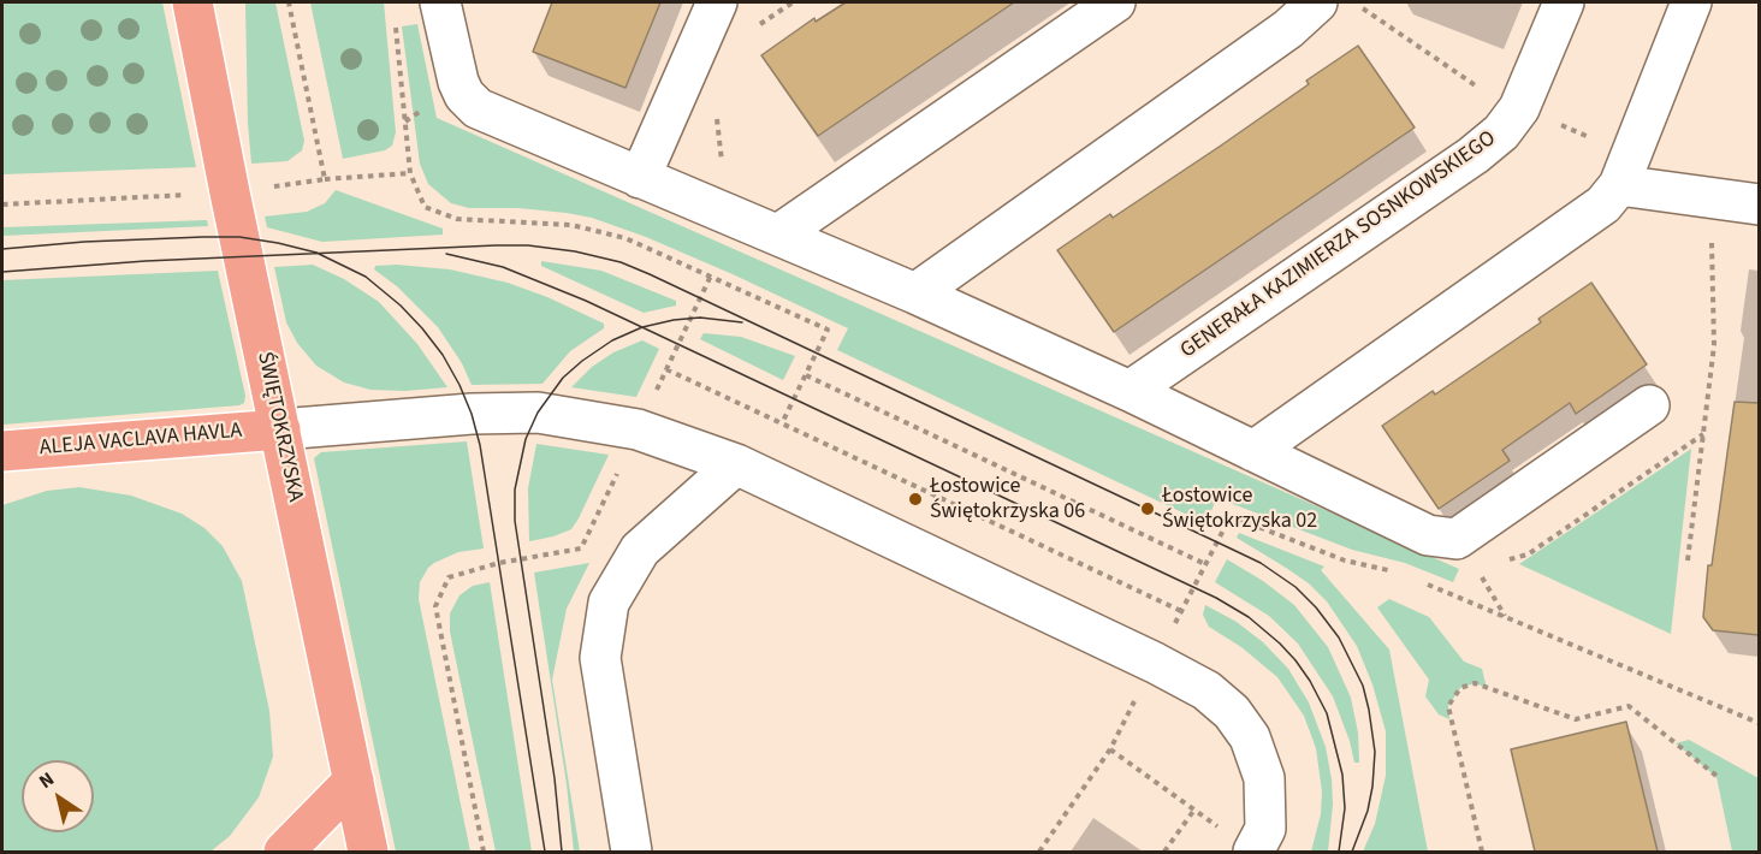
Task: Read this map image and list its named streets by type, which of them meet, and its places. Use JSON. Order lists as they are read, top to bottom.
{
  "streets": {
    "main road": ["ŚWIĘTOKRZYSKA", "ALEJA VACLAVA HAVLA"],
    "street": ["GENERAŁA KAZIMIERZA SOSNKOWSKIEGO"]
  },
  "crossings": [
    ["ŚWIĘTOKRZYSKA", "ALEJA VACLAVA HAVLA"]
  ],
  "places": ["Łostowice Świętokrzyska 06", "Łostowice Świętokrzyska 02"],
  "north": "top left"
}
